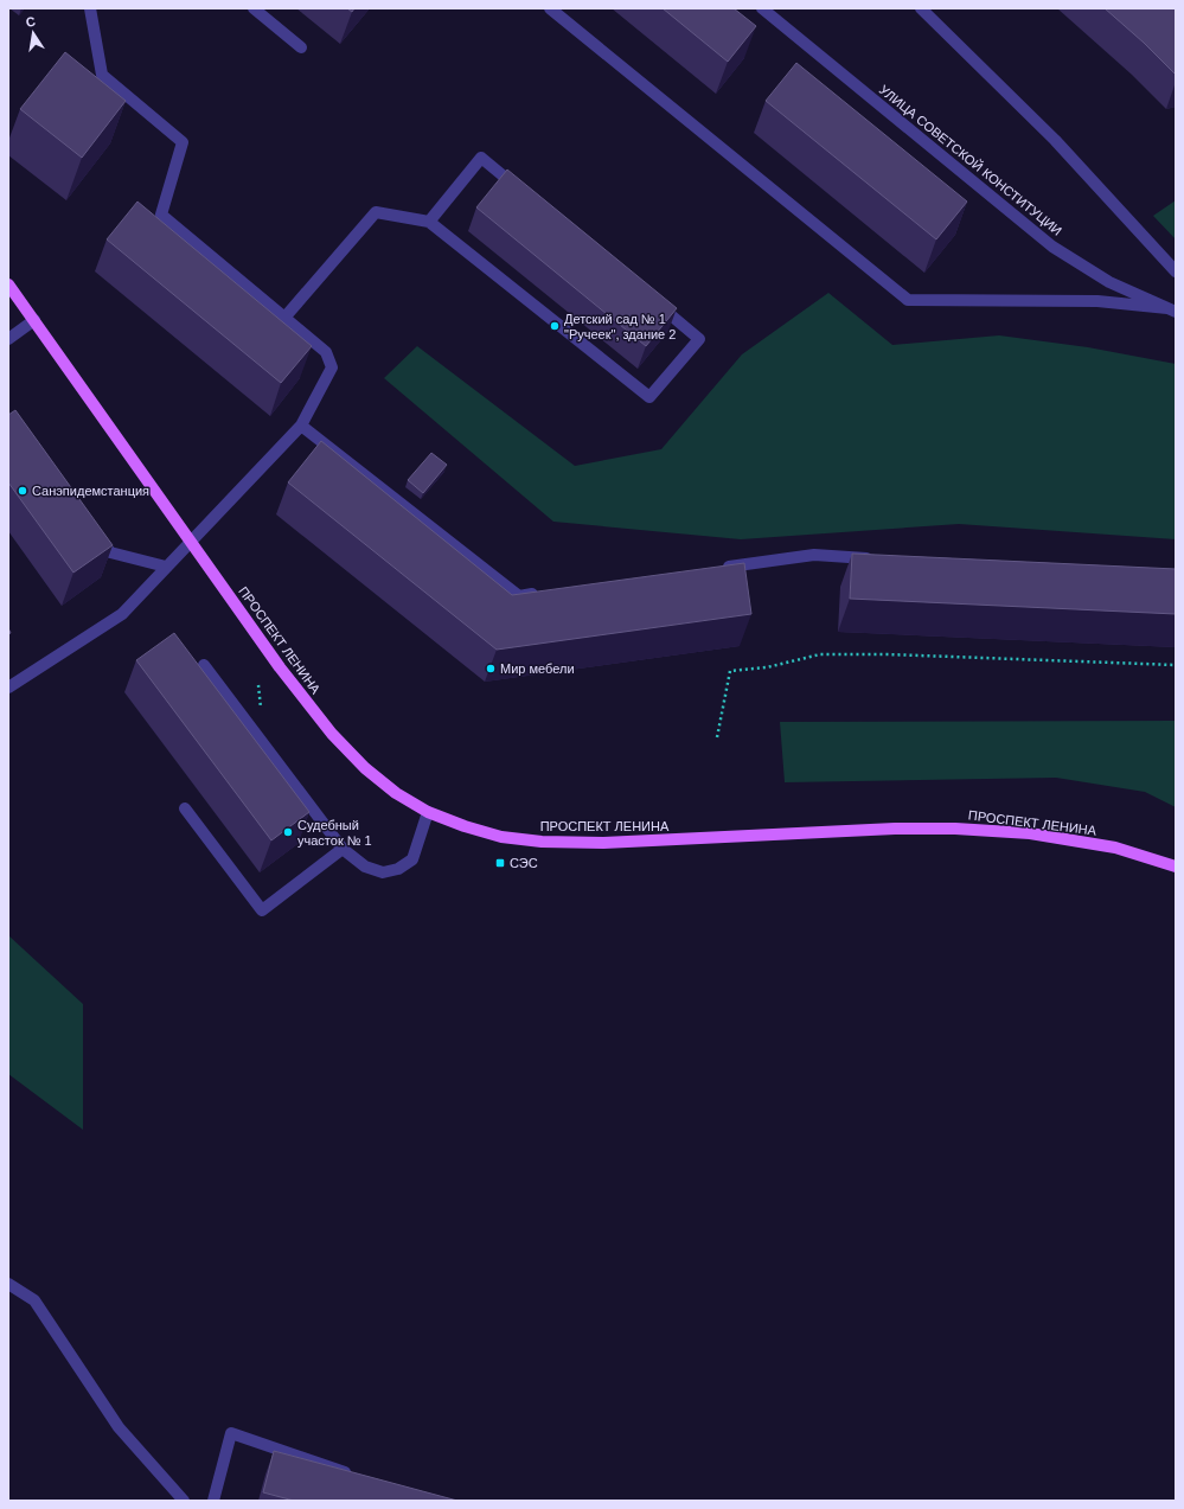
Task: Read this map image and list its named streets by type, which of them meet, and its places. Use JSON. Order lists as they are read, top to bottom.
{
  "streets": {
    "main road": ["ПРОСПЕКТ ЛЕНИНА"],
    "street": ["УЛИЦА СОВЕТСКОЙ КОНСТИТУЦИИ"]
  },
  "places": {
    "other": [
      "Детский сад № 1 \"Ручеек\", здание 2",
      "Санэпидемстанция",
      "Мир мебели",
      "Судебный участок № 1"
    ],
    "transit": ["СЭС"]
  },
  "north": "top"
}
